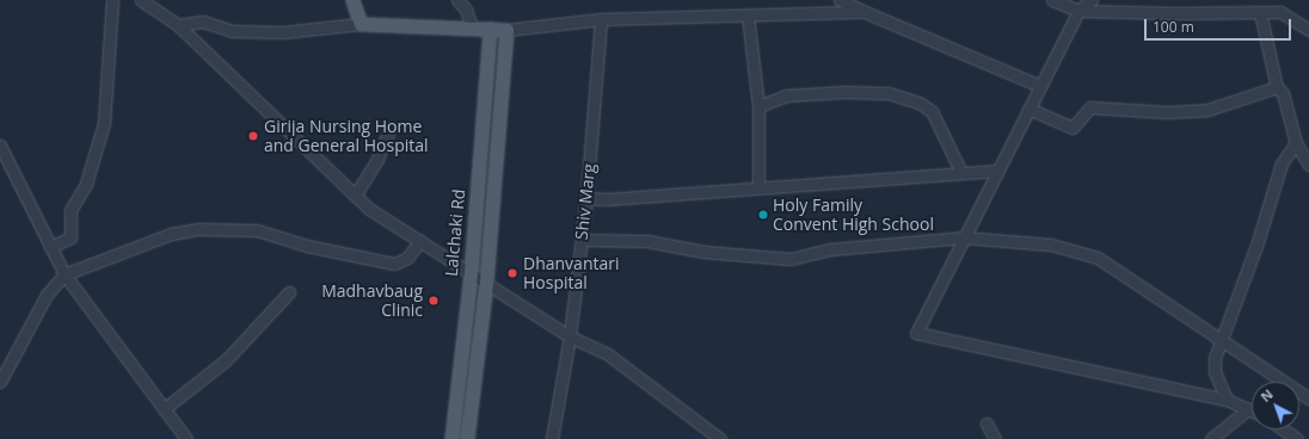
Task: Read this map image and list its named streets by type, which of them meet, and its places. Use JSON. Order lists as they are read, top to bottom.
{
  "streets": {
    "main road": ["Lalchaki Rd"],
    "street": ["Shiv Marg"]
  },
  "places": [
    "Girija Nursing Home and General Hospital",
    "Holy Family Convent High School",
    "Dhanvantari Hospital",
    "Madhavbaug Clinic"
  ],
  "scale_bar": "100 m",
  "north": "top left"
}
